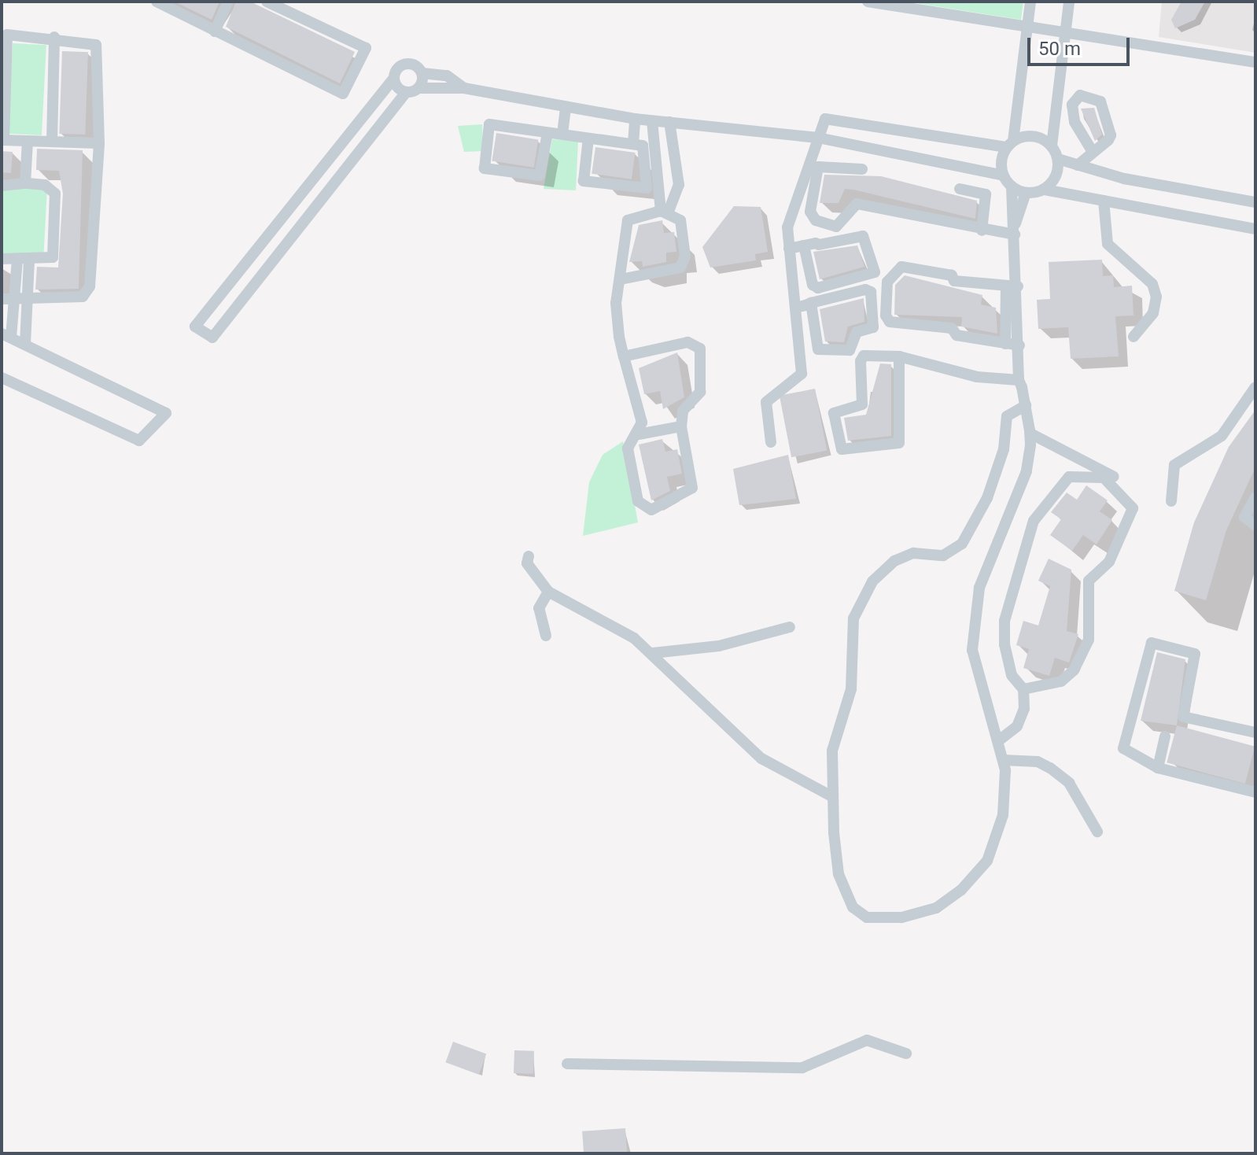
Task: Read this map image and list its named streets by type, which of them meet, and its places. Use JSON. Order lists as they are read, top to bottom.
{
  "scale_bar": "50 m"
}
